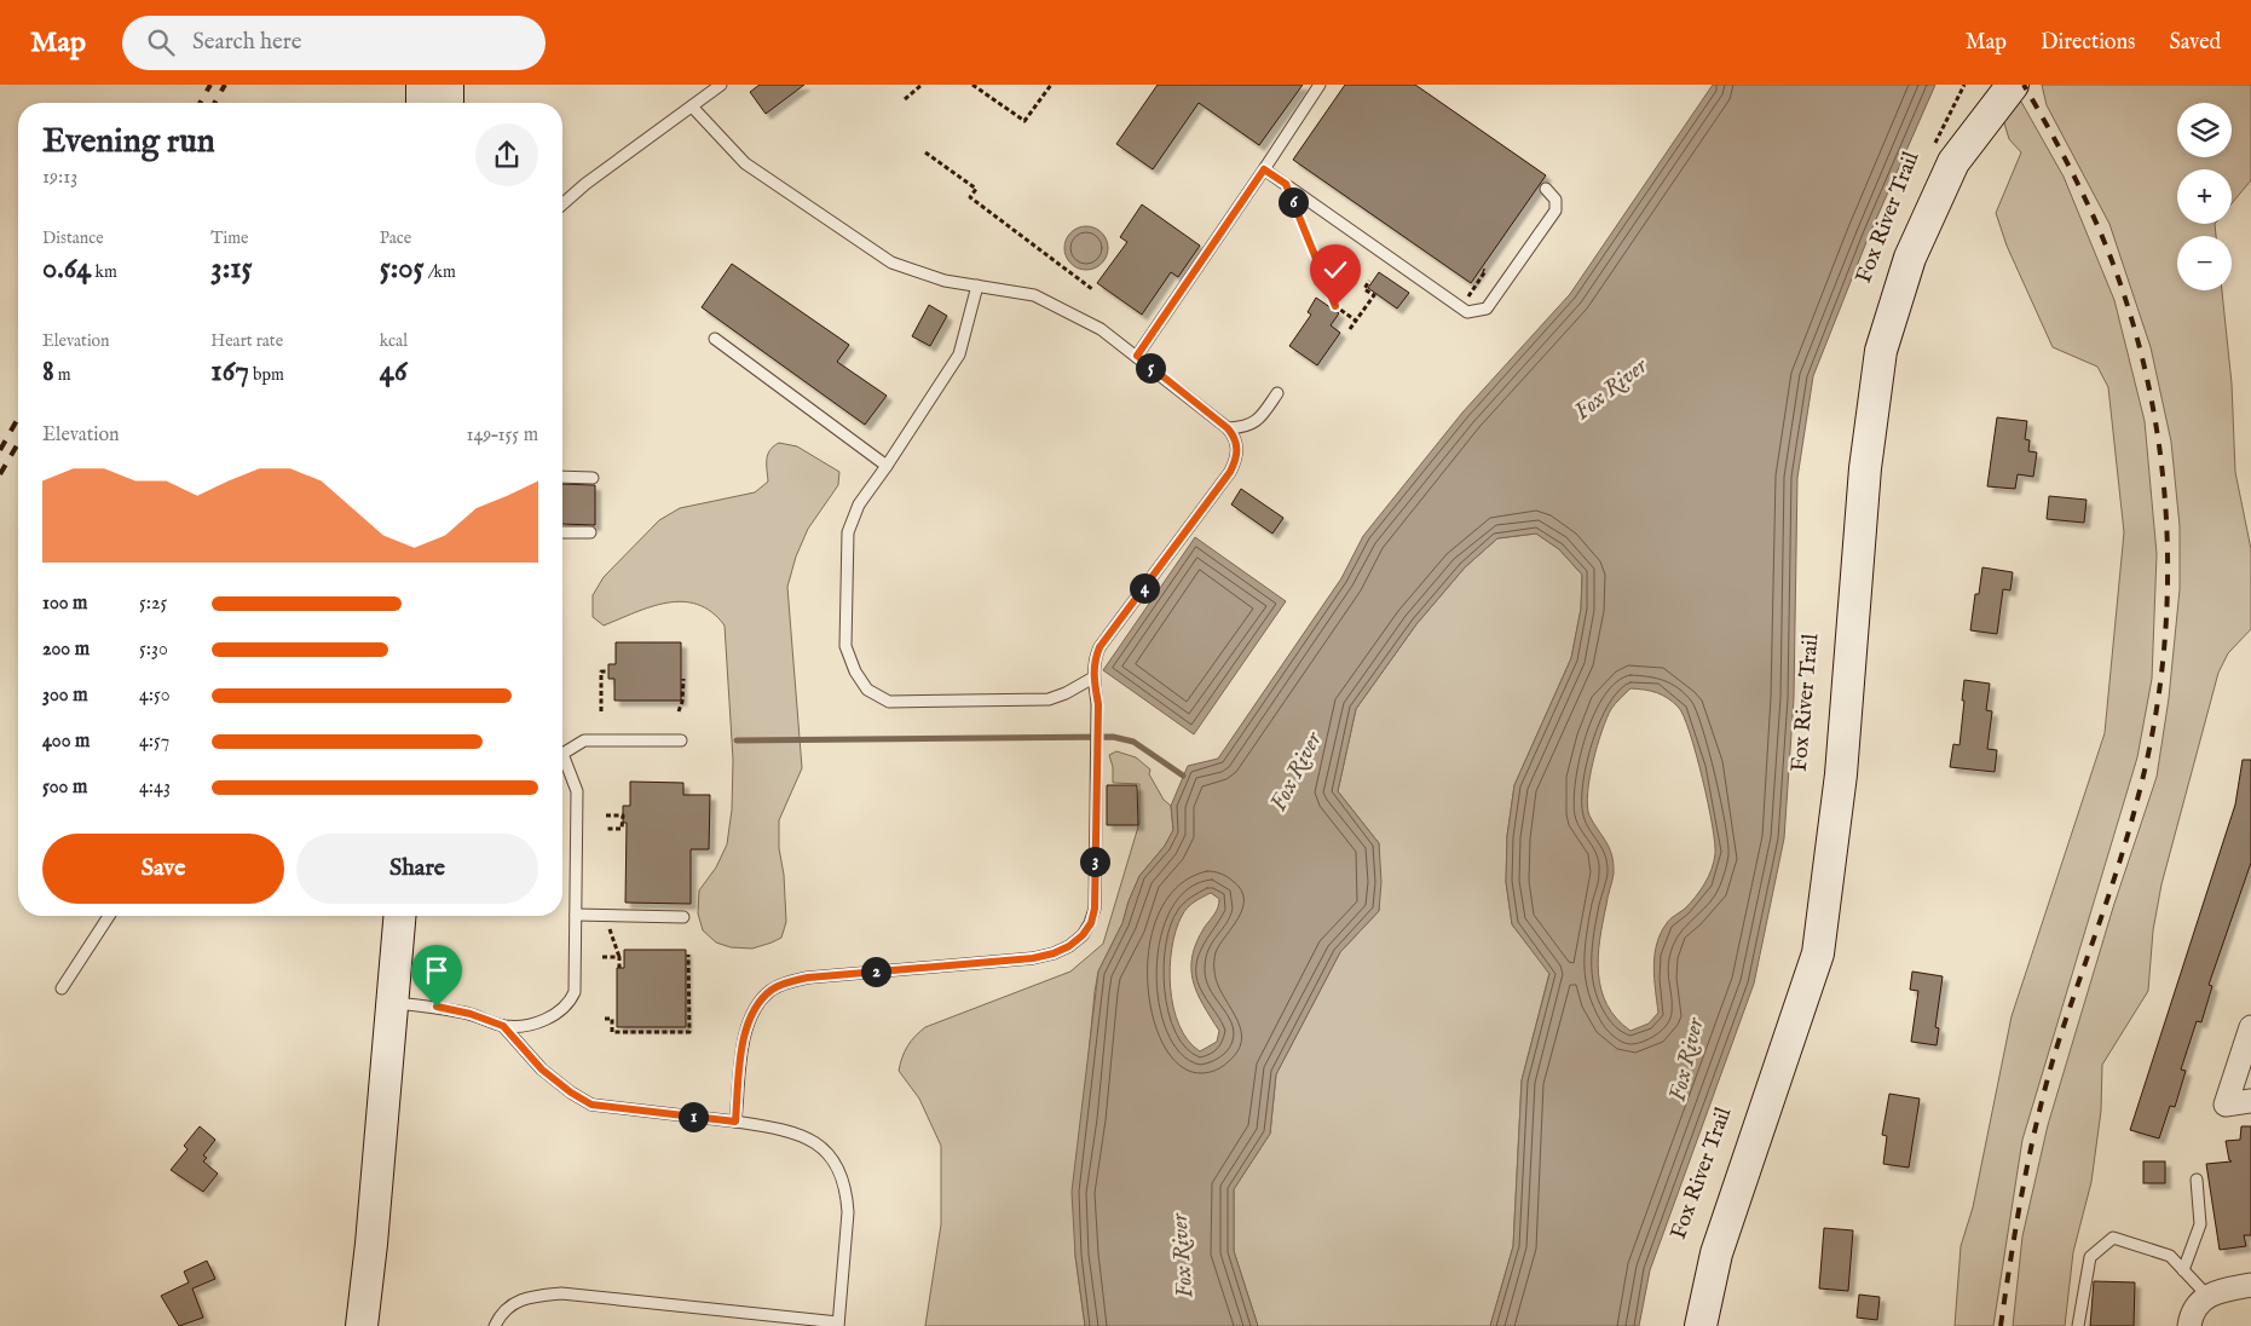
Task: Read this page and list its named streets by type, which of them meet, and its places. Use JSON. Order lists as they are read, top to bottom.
{
  "streets": {
    "path": ["Fox River Trail"]
  },
  "water": ["Fox River"],
  "page": {
    "header": "Map",
    "search": "Search here",
    "nav": ["Map", "Directions", "Saved"],
    "map_buttons": ["+", "−"],
    "heading": ["Evening run", "19:13"],
    "pins": [
      "6",
      "5",
      "4",
      "3",
      "2",
      "1"
    ],
    "stats": [
      ["Distance", "0.64 km"],
      ["Time", "3:15"],
      ["Pace", "5:05 /km"],
      ["Elevation", "8 m"],
      ["Heart rate", "167 bpm"],
      ["kcal", "46"]
    ],
    "chart": ["Elevation", "149–155 m"],
    "list": [
      {
        "name": "100 m",
        "note": "5:25"
      },
      {
        "name": "200 m",
        "note": "5:30"
      },
      {
        "name": "300 m",
        "note": "4:50"
      },
      {
        "name": "400 m",
        "note": "4:57"
      },
      {
        "name": "500 m",
        "note": "4:43"
      }
    ],
    "buttons": ["Save", "Share"]
  }
}
